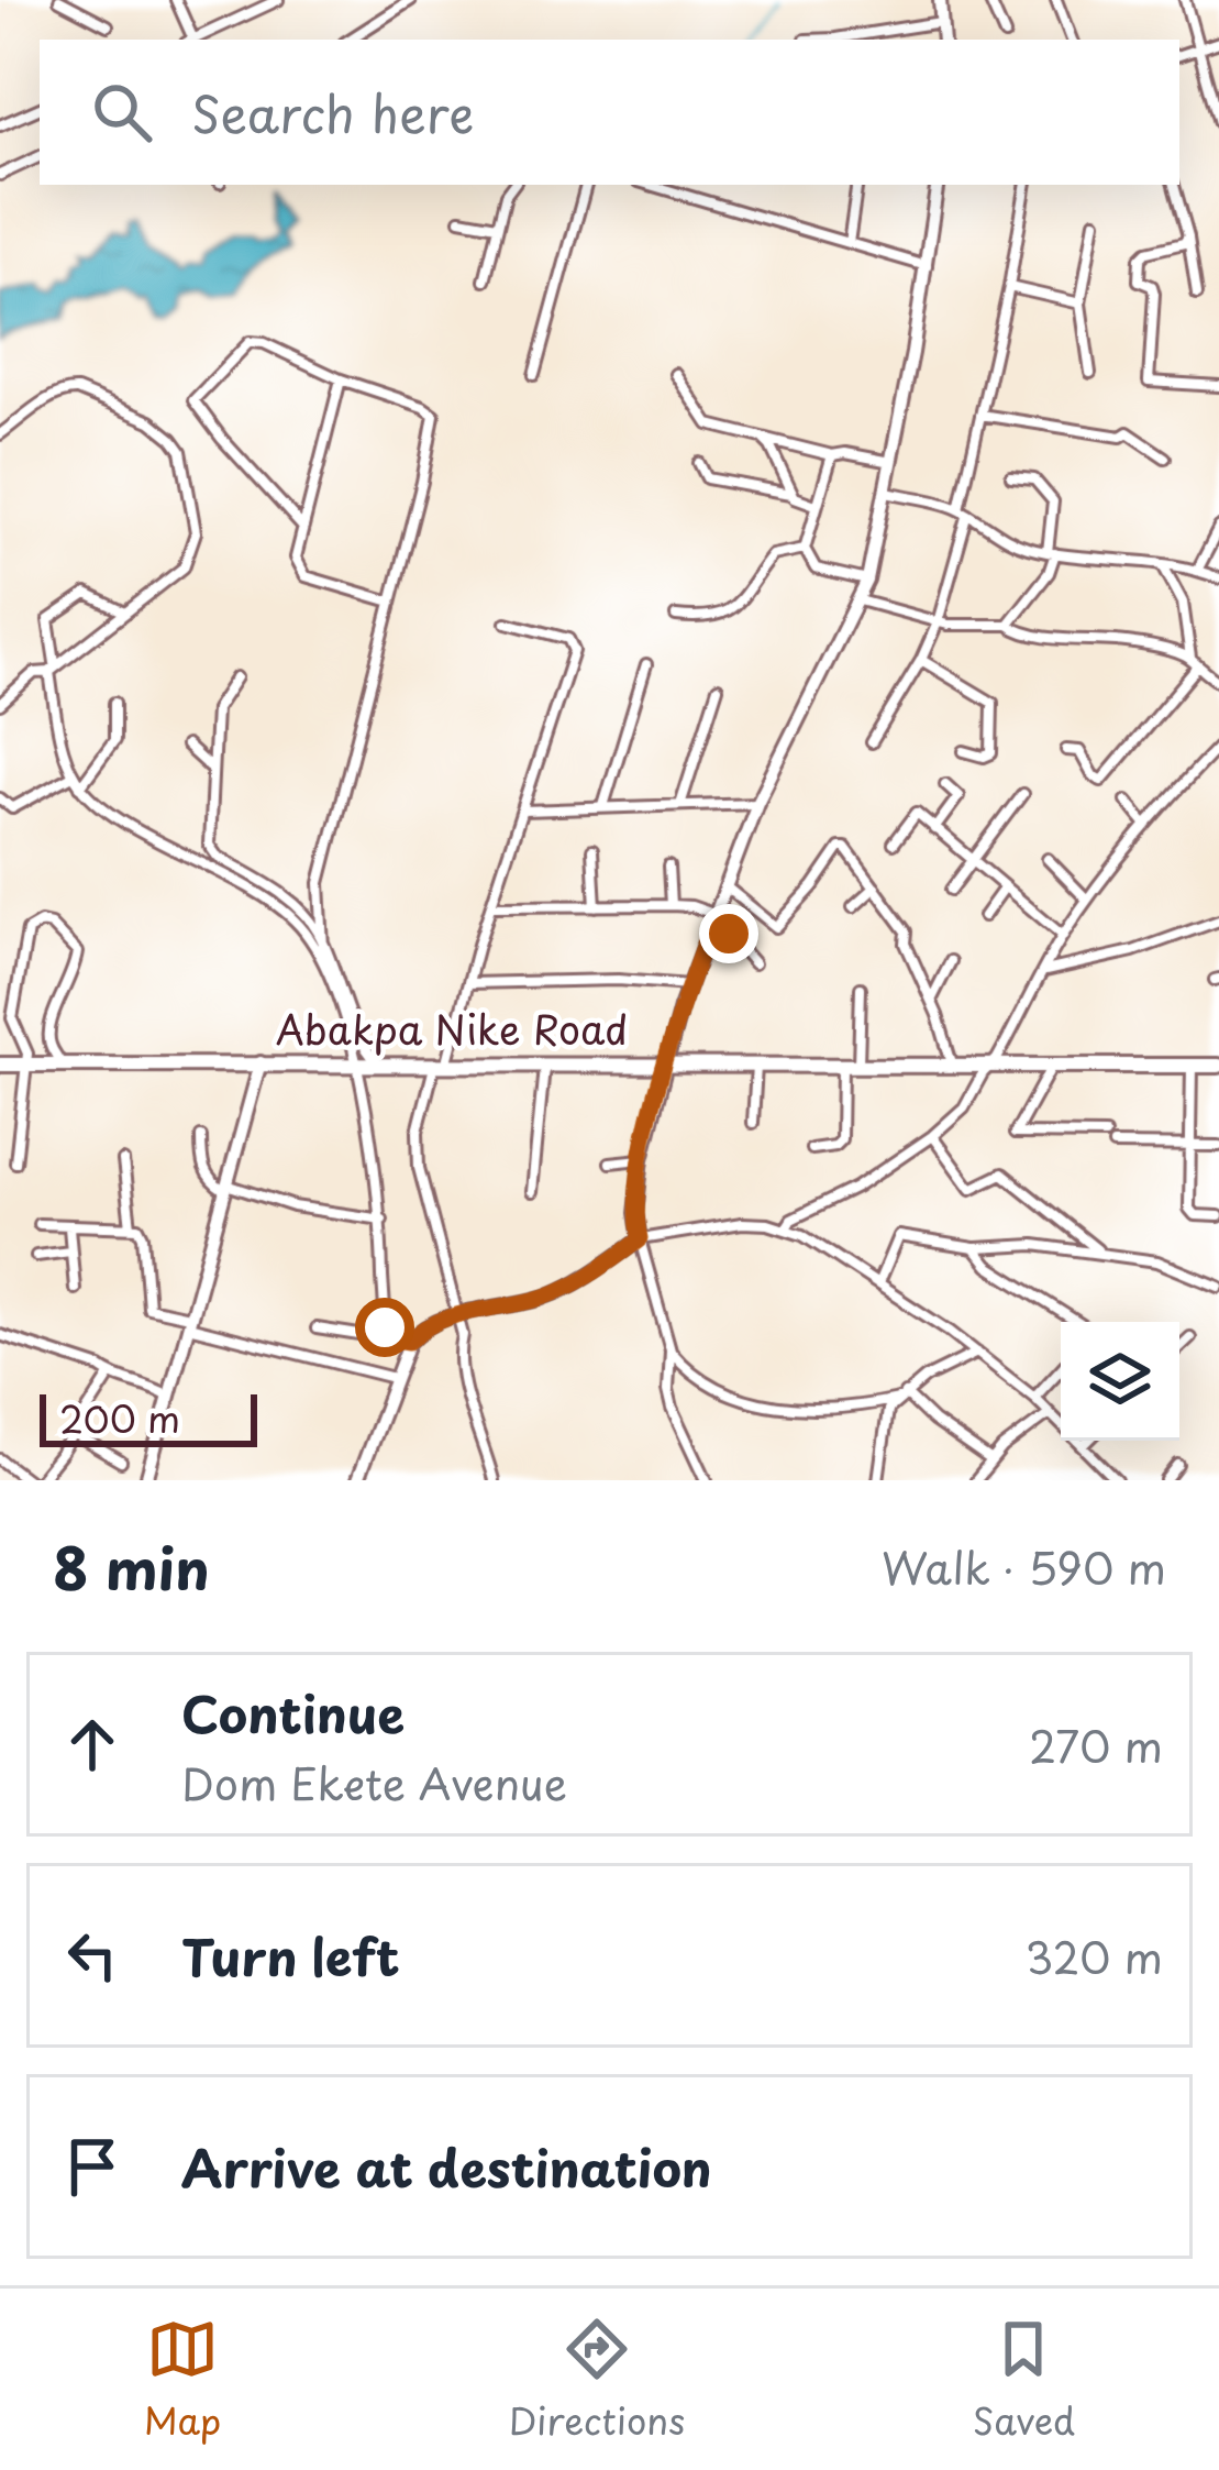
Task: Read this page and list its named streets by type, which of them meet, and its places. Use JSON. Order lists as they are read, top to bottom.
{
  "streets": {
    "main road": ["Abakpa Nike Road"]
  },
  "scale_bar": "200 m",
  "page": {
    "search": "Search here",
    "scale": "200 m",
    "heading": ["8 min", "Walk · 590 m"],
    "list": [
      ["Continue", "Dom Ekete Avenue", "270 m"],
      ["Turn left", "320 m"],
      "Arrive at destination"
    ],
    "nav": ["Map", "Directions", "Saved"]
  }
}
